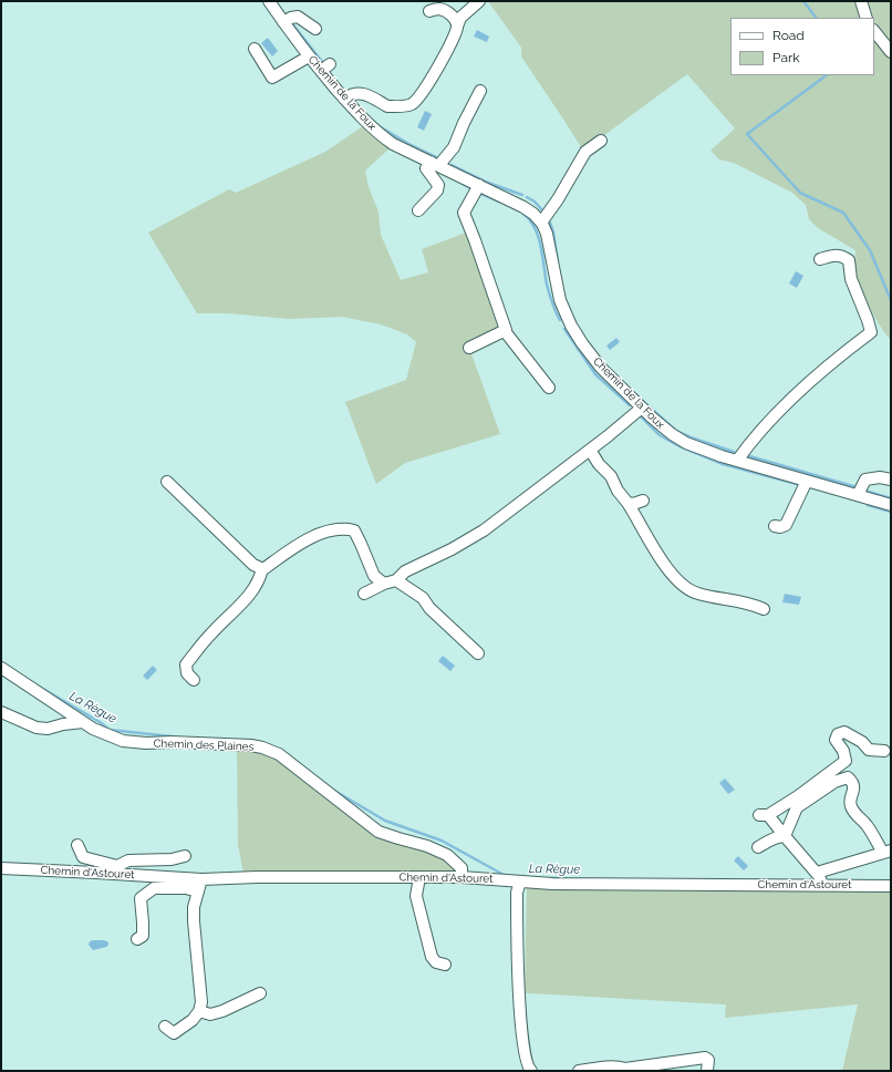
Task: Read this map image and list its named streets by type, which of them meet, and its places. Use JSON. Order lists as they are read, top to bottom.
{
  "streets": {
    "street": ["Chemin de la Foux", "Chemin des Plaines", "Chemin d'Astouret"]
  },
  "crossings": [
    ["Chemin des Plaines", "Chemin d'Astouret"]
  ],
  "water": ["La Règue"],
  "legend": ["Road", "Park"]
}
